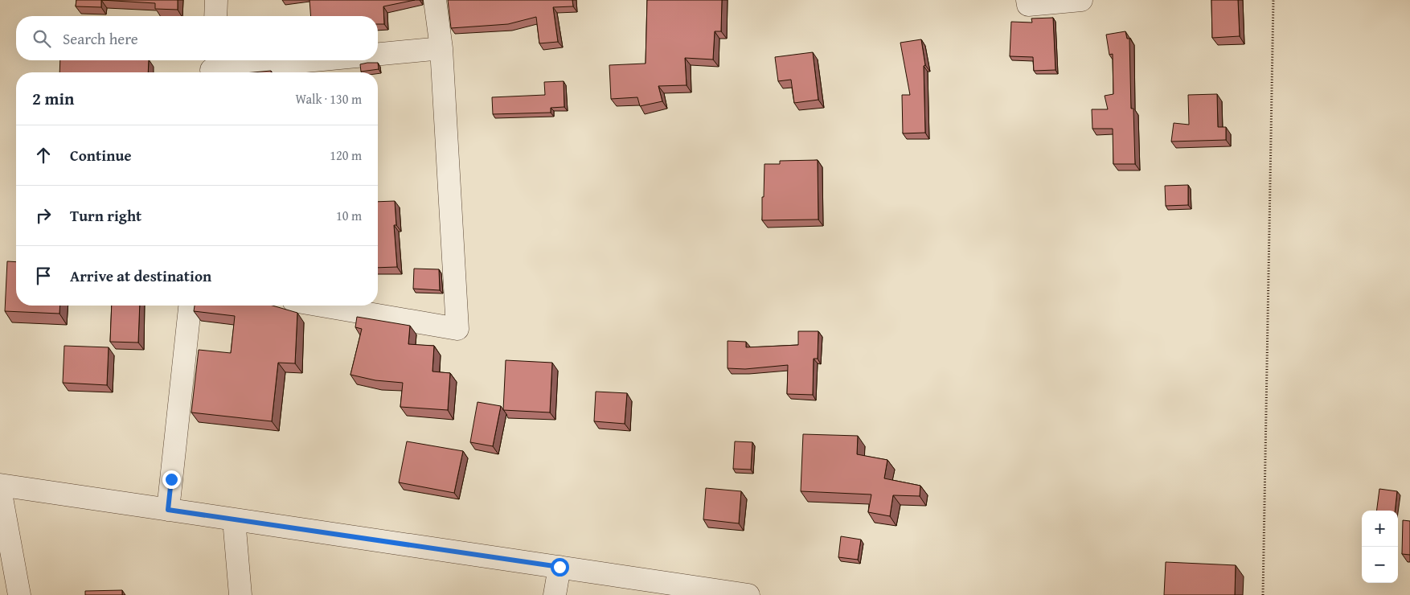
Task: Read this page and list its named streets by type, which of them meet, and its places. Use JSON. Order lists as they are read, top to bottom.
{
  "page": {
    "search": "Search here",
    "heading": ["2 min", "Walk · 130 m"],
    "list": [
      ["Continue", "120 m"],
      ["Turn right", "10 m"],
      "Arrive at destination"
    ],
    "map_buttons": ["+", "−"]
  }
}
